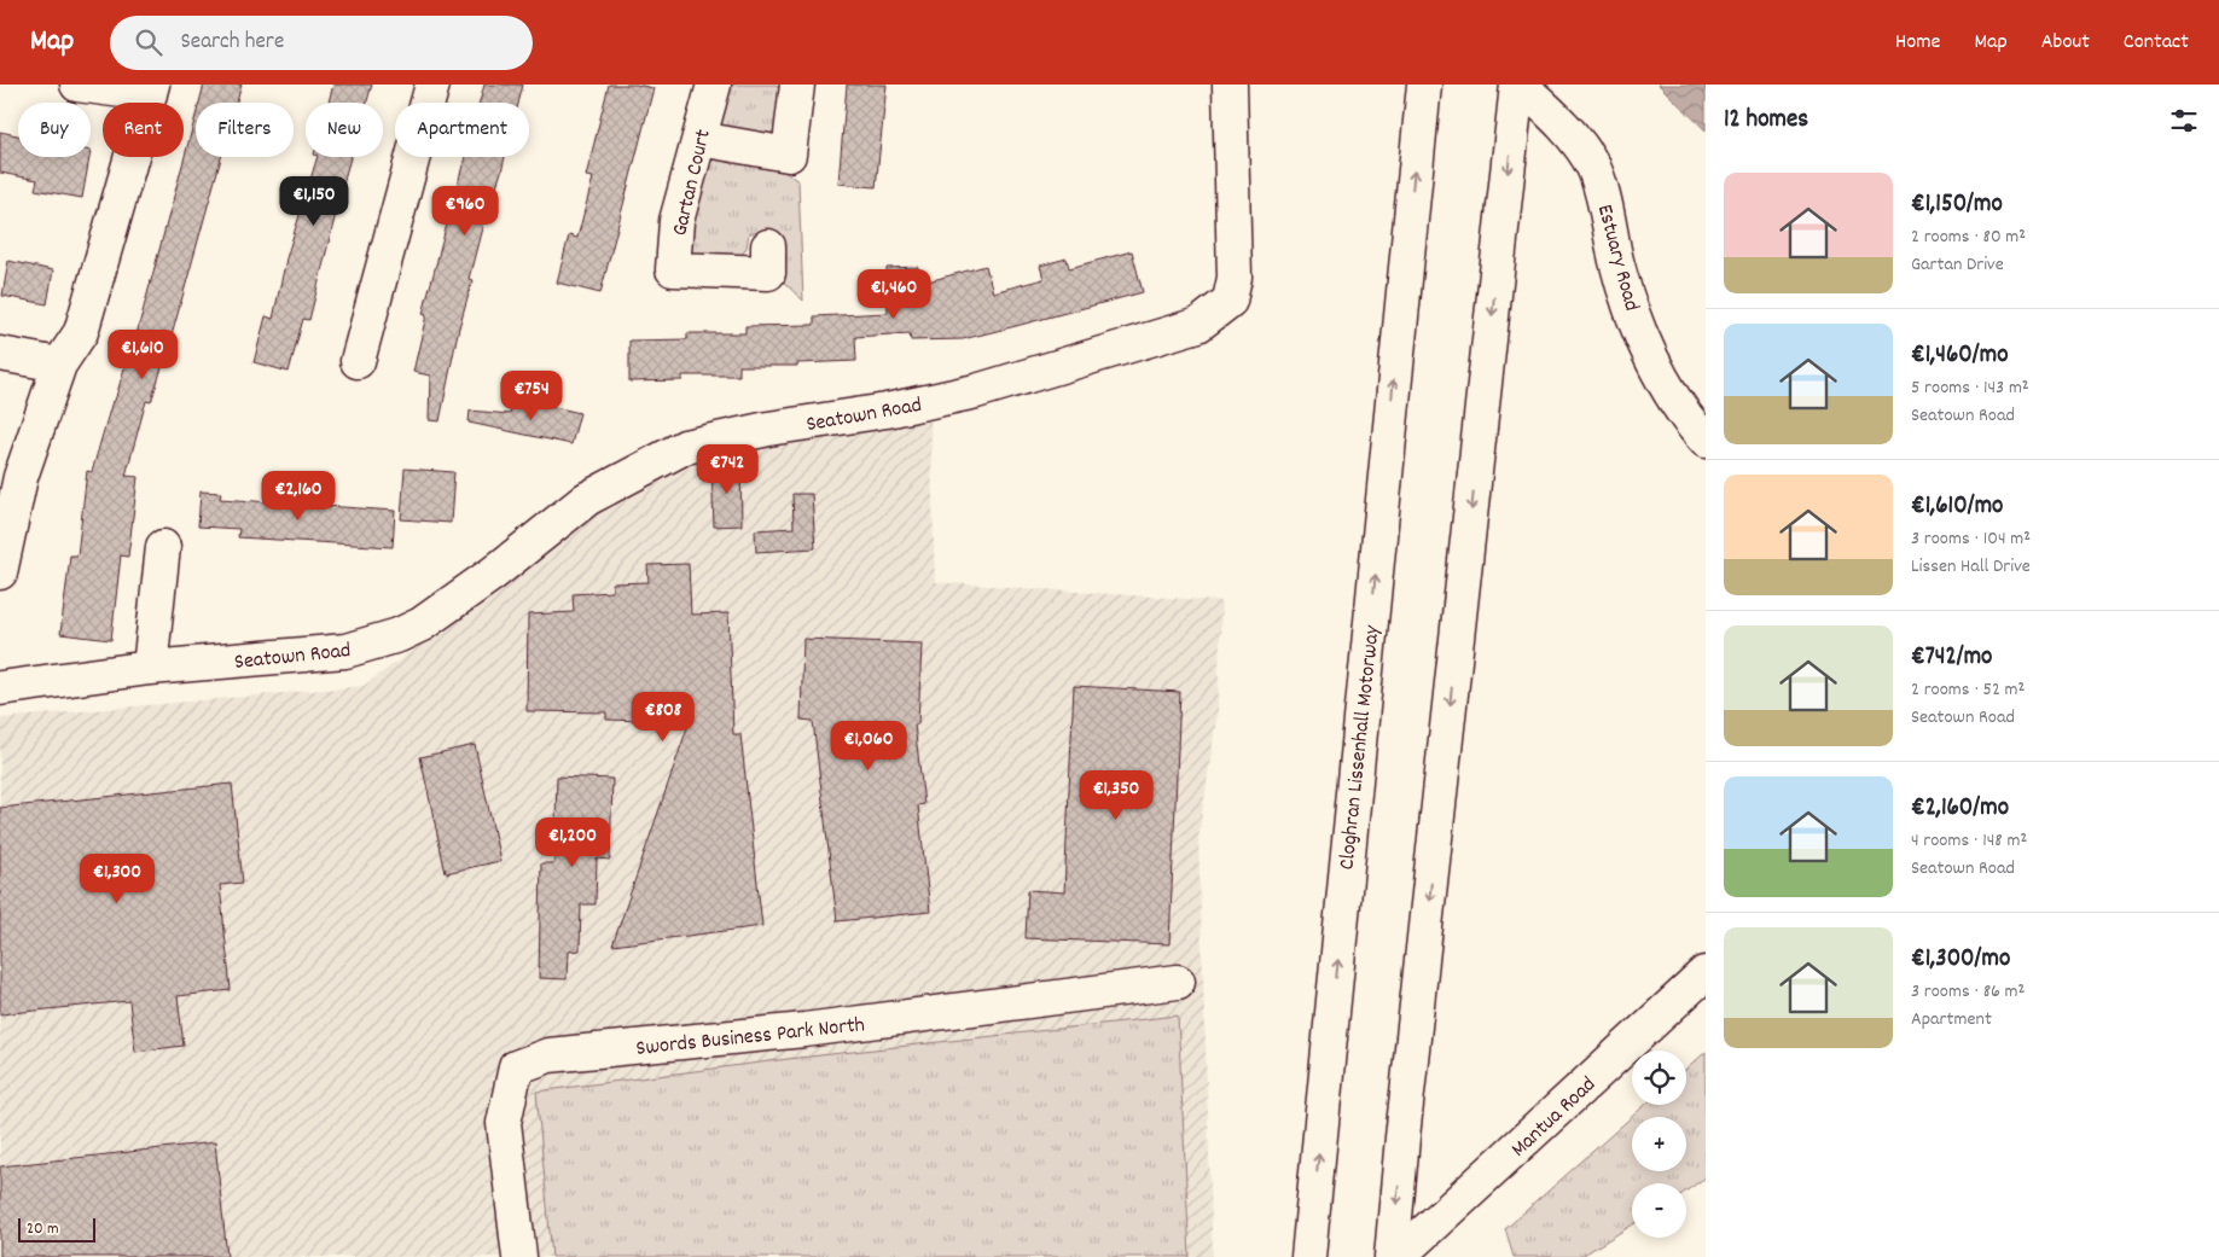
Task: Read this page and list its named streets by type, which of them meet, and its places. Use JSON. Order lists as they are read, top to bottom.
{
  "streets": {
    "main road": [
      "Gartan Court",
      "Estuary Road",
      "Seatown Road",
      "Cloghran Lissenhall Motorway",
      "Swords Business Park North",
      "Mantua Road"
    ]
  },
  "scale_bar": "20 m",
  "page": {
    "header": "Map",
    "search": "Search here",
    "nav": [
      "Home",
      "Map",
      "About",
      "Contact"
    ],
    "heading": "12 homes",
    "chip": [
      "Buy",
      "Rent",
      "Filters",
      "New",
      "Apartment"
    ],
    "list": [
      {
        "name": "€1,150/mo",
        "note": "2 rooms · 80 m² · Gartan Drive"
      },
      {
        "name": "€1,460/mo",
        "note": "5 rooms · 143 m² · Seatown Road"
      },
      {
        "name": "€1,610/mo",
        "note": "3 rooms · 104 m² · Lissen Hall Drive"
      },
      {
        "name": "€742/mo",
        "note": "2 rooms · 52 m² · Seatown Road"
      },
      {
        "name": "€2,160/mo",
        "note": "4 rooms · 148 m² · Seatown Road"
      },
      {
        "name": "€1,300/mo",
        "note": "3 rooms · 86 m² · Apartment"
      }
    ],
    "price": [
      "€1,150",
      "€960",
      "€1,460",
      "€1,610",
      "€754",
      "€742",
      "€2,160",
      "€808",
      "€1,060",
      "€1,350",
      "€1,200",
      "€1,300"
    ],
    "map_buttons": ["+", "−"],
    "scale": "20 m"
  }
}
